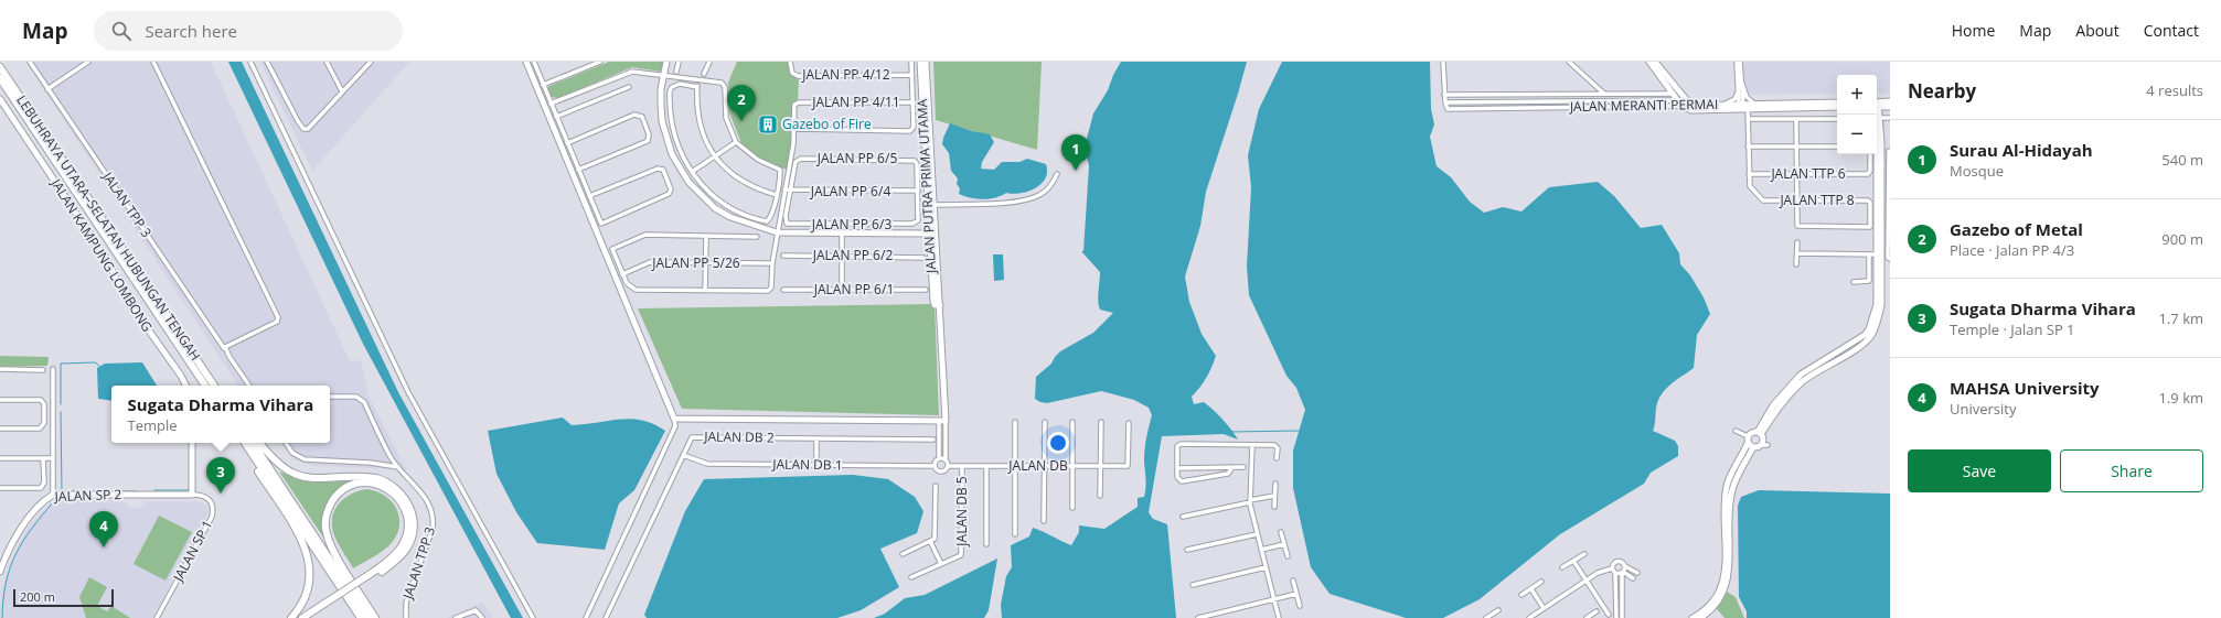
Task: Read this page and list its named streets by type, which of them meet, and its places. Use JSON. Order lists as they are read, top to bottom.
{
  "streets": {
    "highway": ["LEBUHRAYA UTARA–SELATAN HUBUNGAN TENGAH"],
    "street": [
      "JALAN PP 4/12",
      "JALAN PP 4/11",
      "JALAN MERANTI PERMAI",
      "JALAN PP 6/5",
      "JALAN TTP 6",
      "JALAN PUTRA PRIMA UTAMA",
      "JALAN PP 6/4",
      "JALAN TTP 8",
      "JALAN TPP 3",
      "JALAN PP 6/3",
      "JALAN KAMPUNG LOMBONG",
      "JALAN PP 6/2",
      "JALAN PP 5/26",
      "JALAN PP 6/1",
      "JALAN DB 2",
      "JALAN DB 1",
      "JALAN DB",
      "JALAN SP 2",
      "JALAN DB 5",
      "JALAN SP 1"
    ]
  },
  "crossings": [
    ["JALAN PP 6/5", "JALAN PP 6/4"],
    ["JALAN PP 6/5", "JALAN PP 6/3"],
    ["JALAN TTP 6", "JALAN TTP 8"],
    ["JALAN PP 6/4", "JALAN PP 6/3"],
    ["JALAN DB 2", "JALAN DB 1"],
    ["JALAN DB 1", "JALAN DB"],
    ["JALAN DB", "JALAN DB 5"],
    ["JALAN SP 2", "JALAN SP 1"]
  ],
  "places": {
    "building": ["Gazebo of Fire"]
  },
  "scale_bar": "200 m",
  "page": {
    "header": "Map",
    "search": "Search here",
    "nav": [
      "Home",
      "Map",
      "About",
      "Contact"
    ],
    "heading": ["Nearby", "4 results"],
    "map_buttons": ["+", "−"],
    "pins": [
      "2",
      "1",
      "3",
      "4"
    ],
    "list": [
      {
        "mark": "1",
        "name": "Surau Al-Hidayah",
        "note": "Mosque",
        "value": "540 m"
      },
      {
        "mark": "2",
        "name": "Gazebo of Metal",
        "note": "Place · Jalan PP 4/3",
        "value": "900 m"
      },
      {
        "mark": "3",
        "name": "Sugata Dharma Vihara",
        "note": "Temple · Jalan SP 1",
        "value": "1.7 km"
      },
      {
        "mark": "4",
        "name": "MAHSA University",
        "note": "University",
        "value": "1.9 km"
      }
    ],
    "popup": ["Sugata Dharma Vihara", "Temple"],
    "buttons": ["Save", "Share"],
    "scale": "200 m"
  }
}
